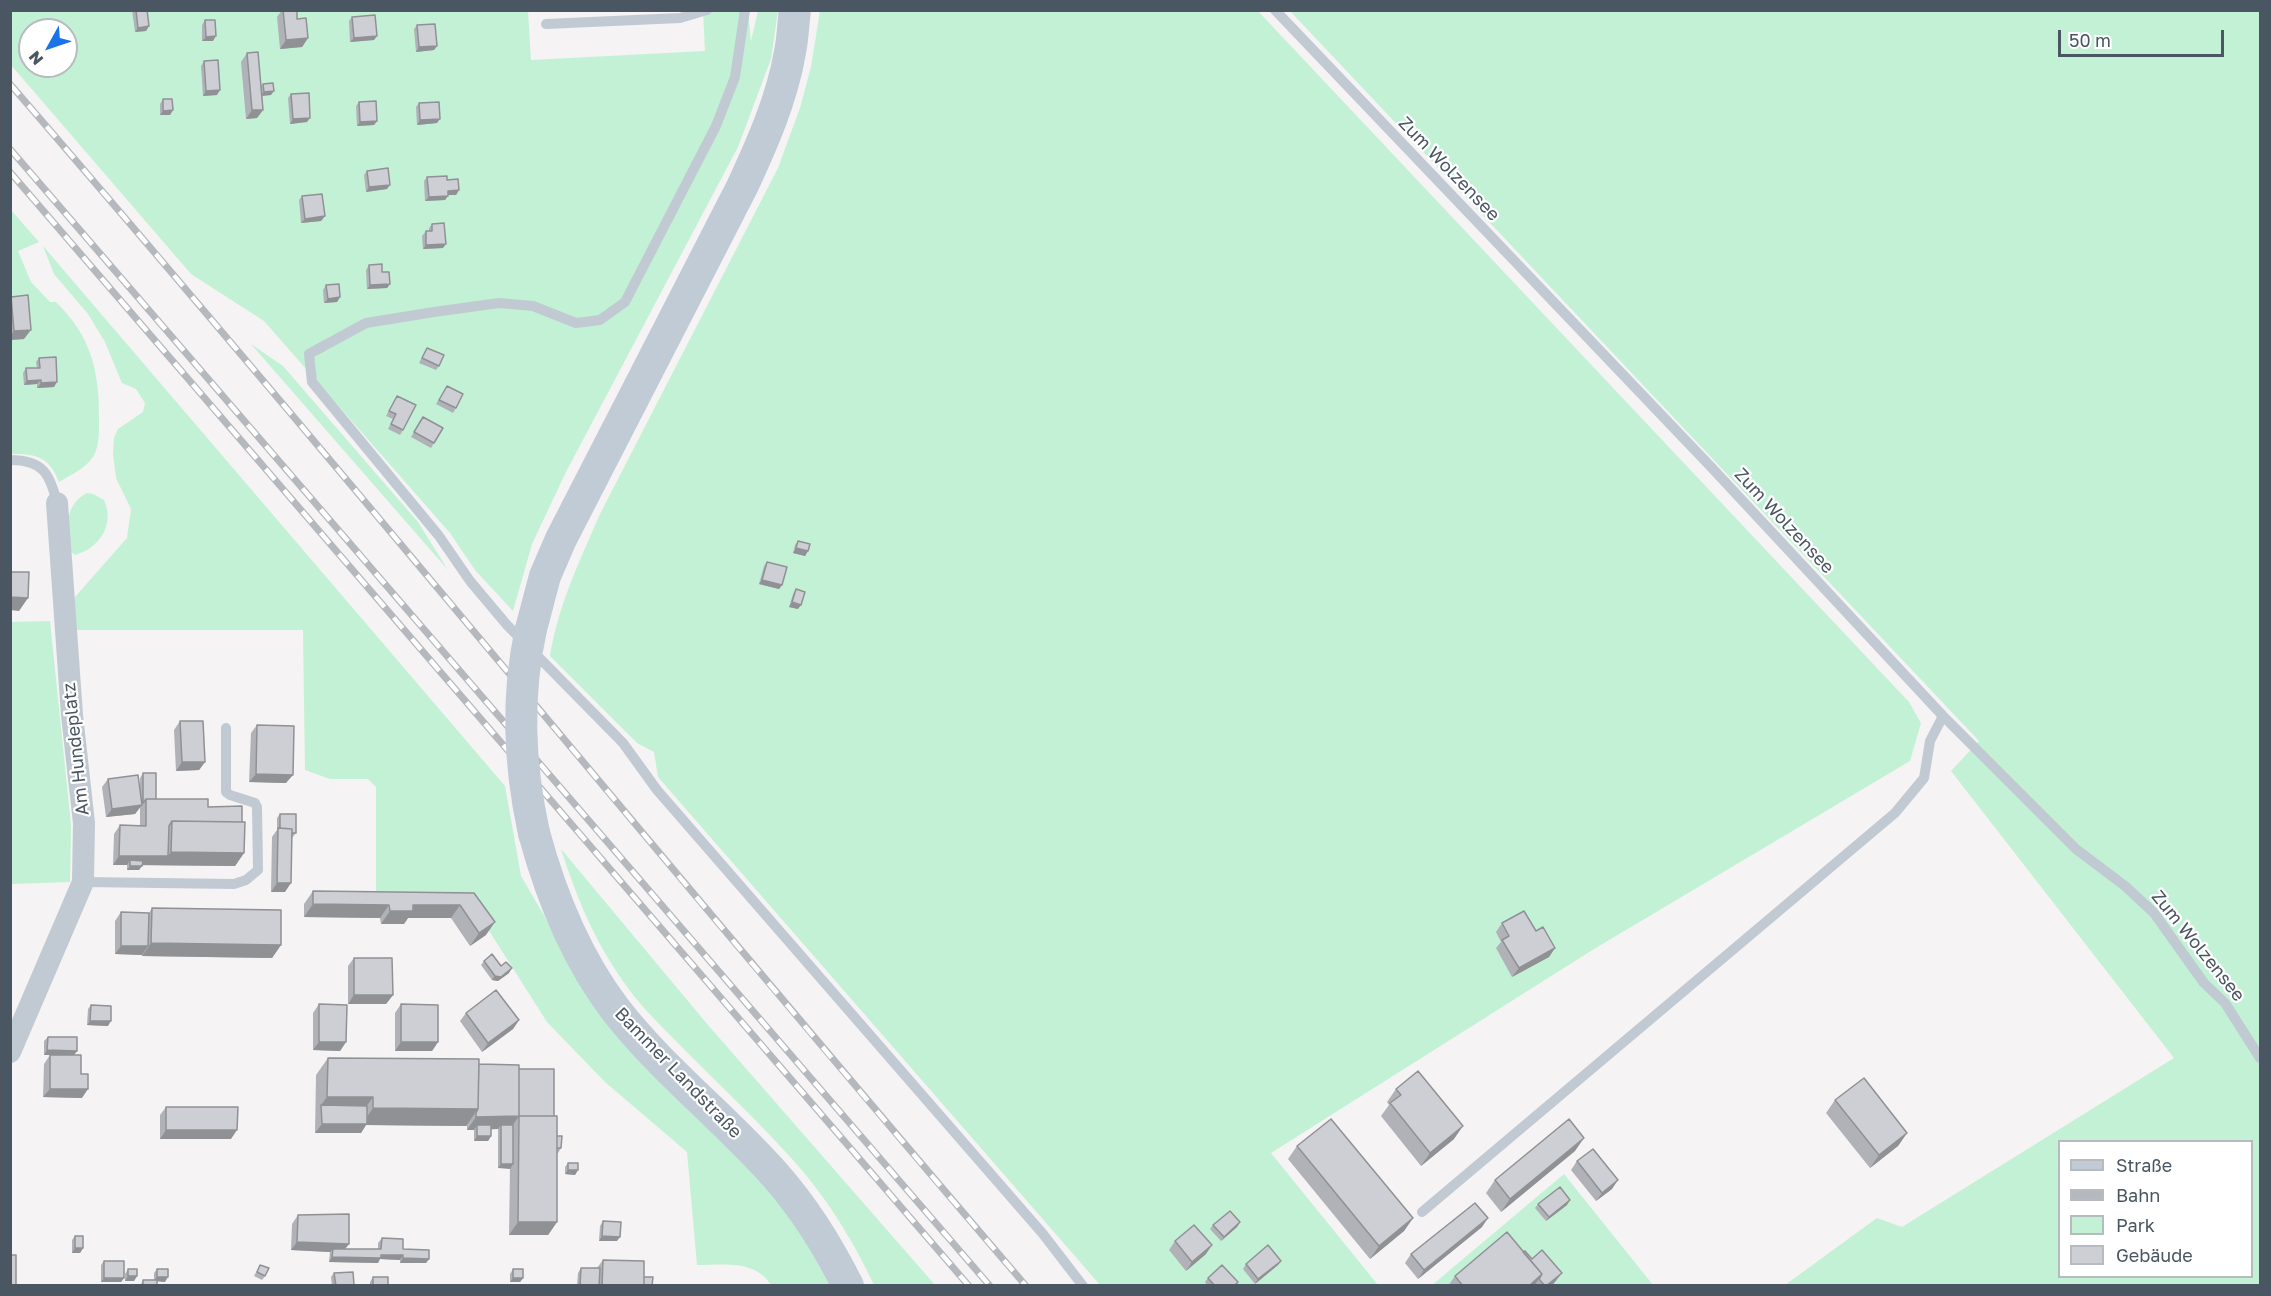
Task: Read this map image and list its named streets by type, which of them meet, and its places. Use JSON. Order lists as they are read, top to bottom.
{
  "streets": {
    "main road": ["Bammer Landstraße"],
    "street": ["Am Hundeplatz"],
    "lane": ["Zum Wolzensee"]
  },
  "legend": [
    "Straße",
    "Bahn",
    "Park",
    "Gebäude"
  ],
  "scale_bar": "50 m",
  "north": "bottom left"
}
